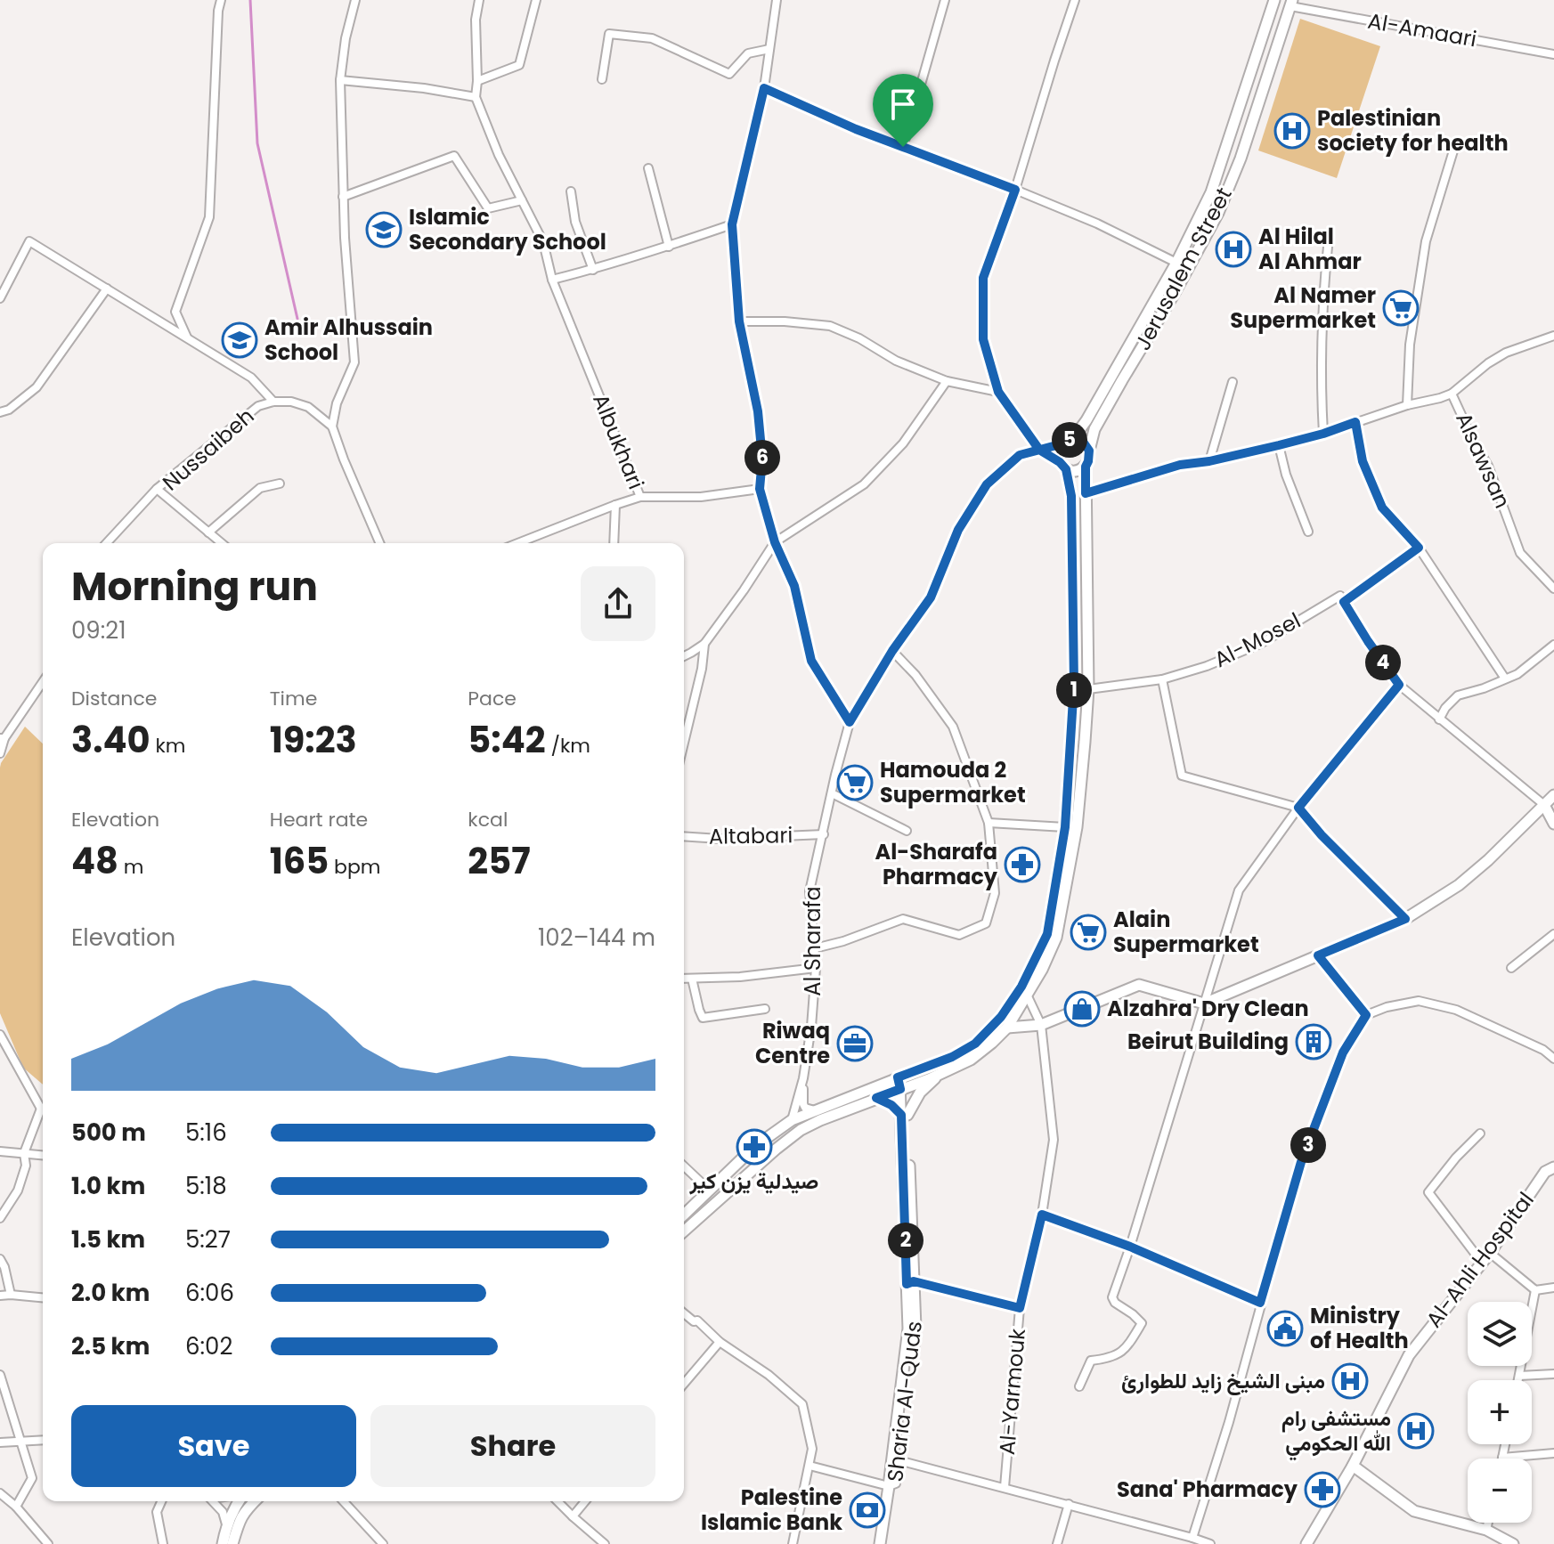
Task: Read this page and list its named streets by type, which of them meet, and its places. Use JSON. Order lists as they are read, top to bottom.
{
  "streets": {
    "main road": ["Jerusalem Street", "Al-Ahli Hospital", "Sharia Al-Quds"],
    "street": [
      "Al-Amaari",
      "Albukhari",
      "Nussaibeh",
      "Alsawsan",
      "Al-Mosel",
      "Altabari",
      "Al Sharafa",
      "Al-Yarmouk"
    ]
  },
  "crossings": [
    ["Al-Amaari", "Jerusalem Street"],
    ["Altabari", "Al Sharafa"]
  ],
  "places": {
    "hospital": [
      "Palestinian society for health",
      "Al Hilal Al Ahmar",
      "مبنى الشيخ زايد للطوارئ",
      "مستشفى رام الله الحكومي"
    ],
    "school or university": ["Islamic Secondary School", "Amir Alhussain School"],
    "supermarket": ["Al Namer Supermarket", "Hamouda 2 Supermarket", "Alain Supermarket"],
    "pharmacy": ["Al-Sharafa Pharmacy", "صيدلية يزن كير", "Sana' Pharmacy"],
    "shop": ["Alzahra' Dry Clean"],
    "building": ["Beirut Building"],
    "office": ["Riwaq Centre"],
    "public building": ["Ministry of Health"],
    "bank": ["Palestine Islamic Bank"]
  },
  "page": {
    "pins": [
      "5",
      "6",
      "4",
      "1",
      "3",
      "2"
    ],
    "heading": ["Morning run", "09:21"],
    "stats": [
      ["Distance", "3.40 km"],
      ["Time", "19:23"],
      ["Pace", "5:42 /km"],
      ["Elevation", "48 m"],
      ["Heart rate", "165 bpm"],
      ["kcal", "257"]
    ],
    "chart": ["Elevation", "102–144 m"],
    "list": [
      {
        "name": "500 m",
        "note": "5:16"
      },
      {
        "name": "1.0 km",
        "note": "5:18"
      },
      {
        "name": "1.5 km",
        "note": "5:27"
      },
      {
        "name": "2.0 km",
        "note": "6:06"
      },
      {
        "name": "2.5 km",
        "note": "6:02"
      }
    ],
    "map_buttons": ["+", "−"],
    "buttons": ["Save", "Share"]
  }
}
